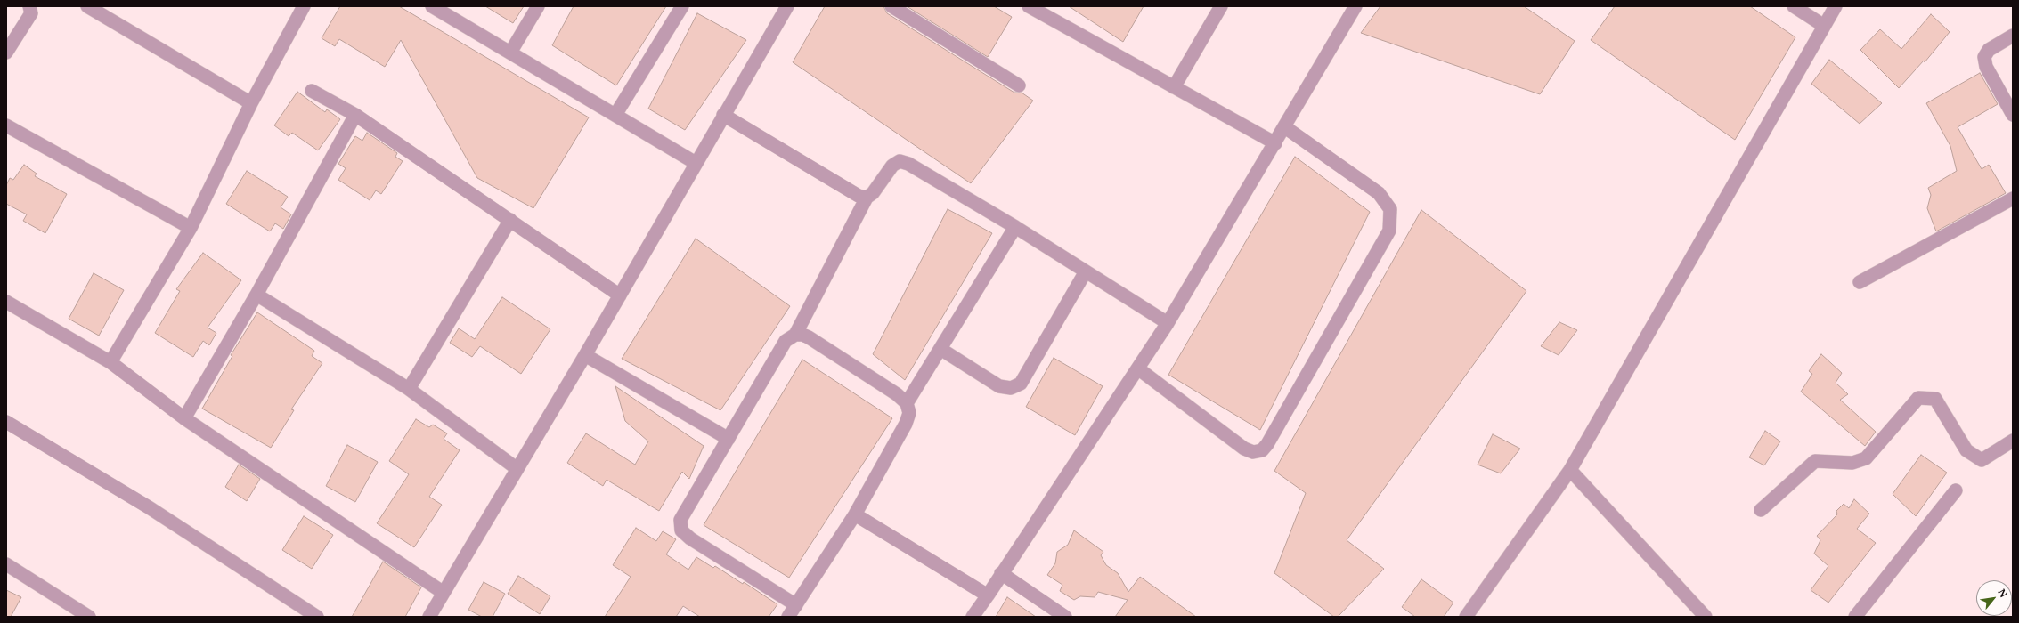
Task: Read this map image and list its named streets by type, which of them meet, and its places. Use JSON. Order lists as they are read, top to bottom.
{
  "north": "top right"
}
